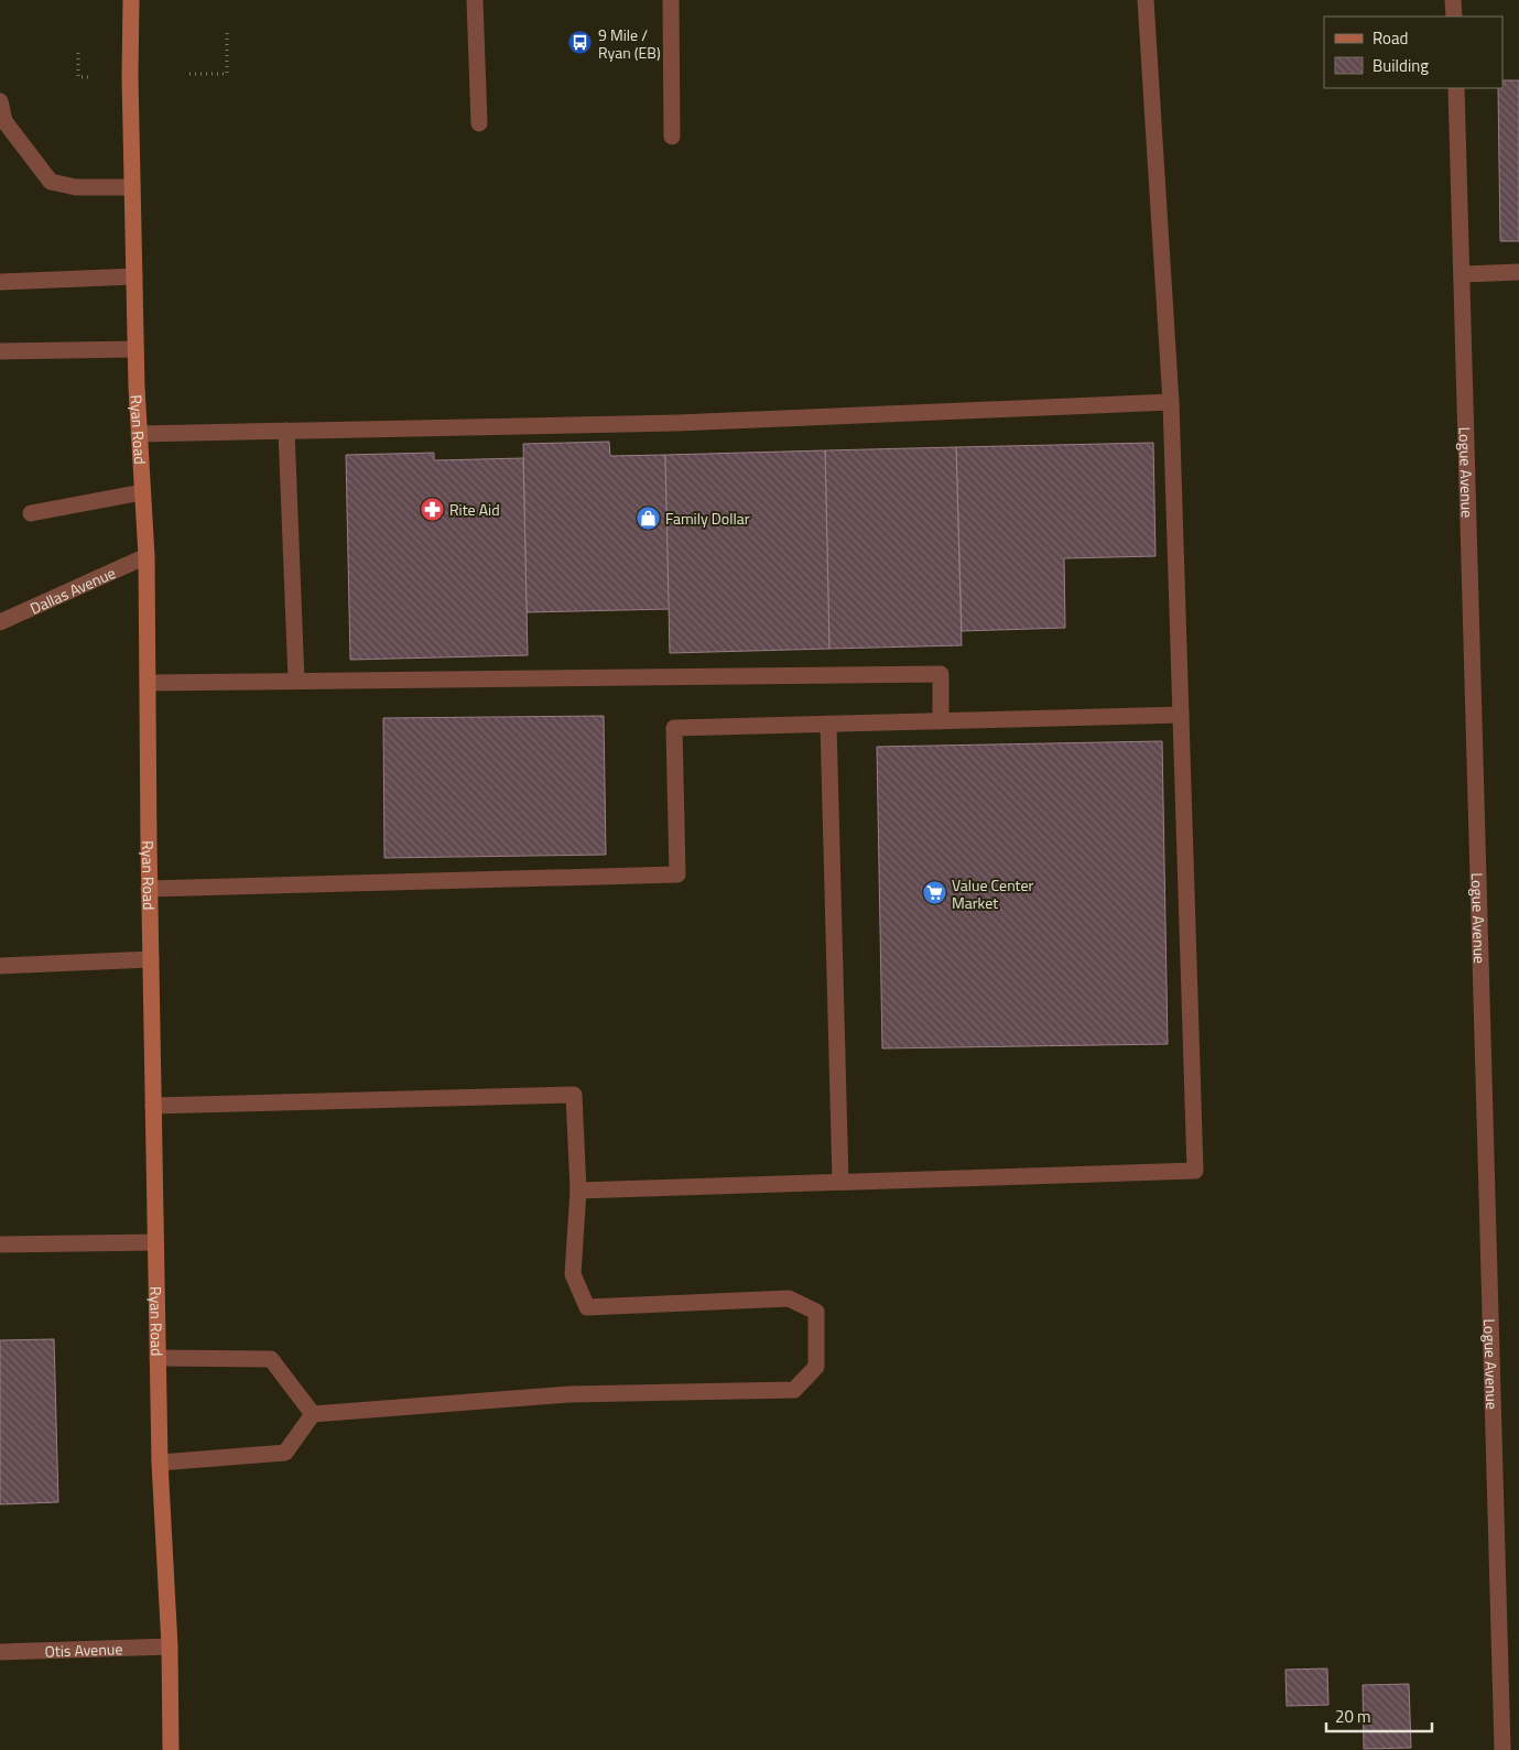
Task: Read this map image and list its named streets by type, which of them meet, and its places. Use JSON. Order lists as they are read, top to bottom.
{
  "streets": {
    "main road": ["Ryan Road"],
    "street": ["Logue Avenue", "Dallas Avenue", "Otis Avenue"]
  },
  "crossings": [
    ["Ryan Road", "Dallas Avenue"],
    ["Ryan Road", "Otis Avenue"]
  ],
  "places": {
    "bus stop": ["9 Mile / Ryan (EB)"],
    "pharmacy": ["Rite Aid"],
    "shop": ["Family Dollar"],
    "supermarket": ["Value Center Market"]
  },
  "legend": ["Road", "Building"],
  "scale_bar": "20 m"
}
